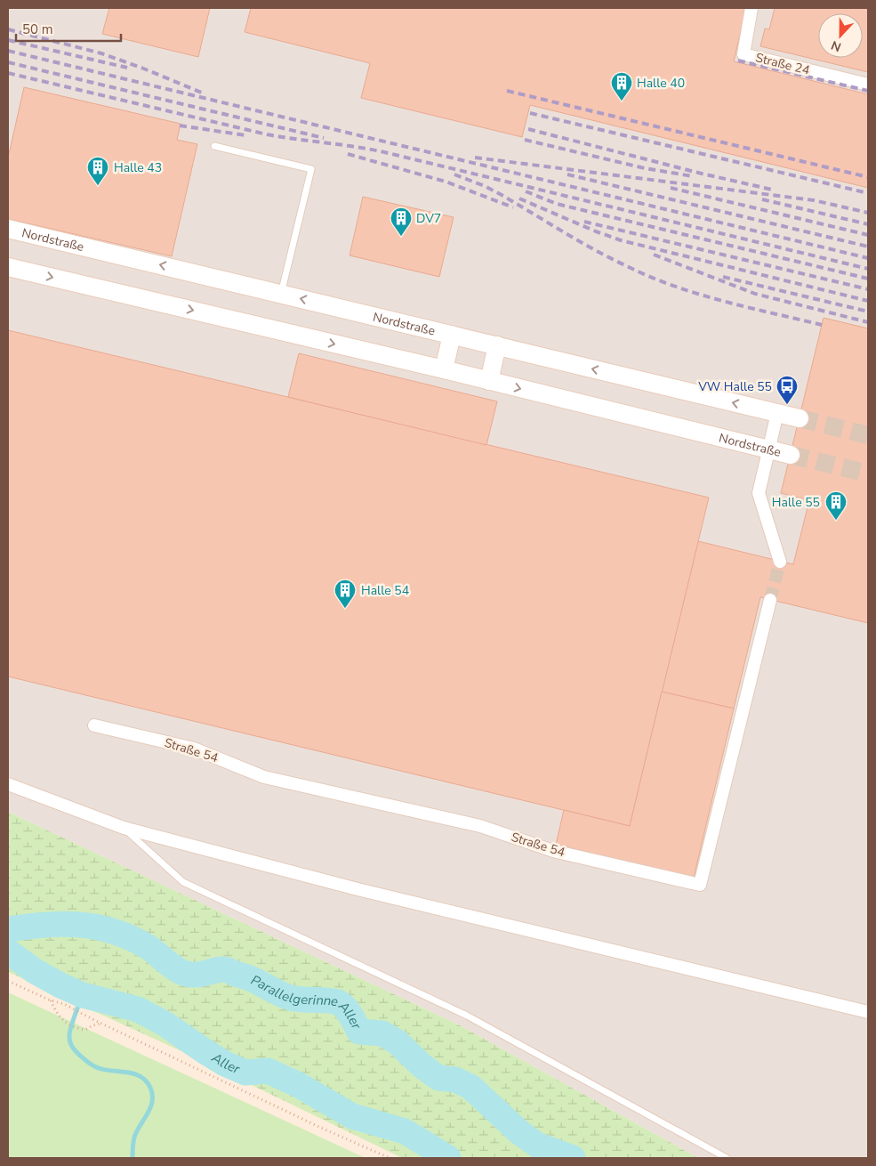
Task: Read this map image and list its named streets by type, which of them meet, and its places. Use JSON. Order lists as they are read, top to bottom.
{
  "streets": {
    "street": ["Straße 24", "Nordstraße", "Straße 54"]
  },
  "water": ["Parallelgerinne Aller", "Aller"],
  "places": {
    "building": [
      "Halle 40",
      "Halle 43",
      "DV7",
      "Halle 55",
      "Halle 54"
    ],
    "bus stop": ["VW Halle 55"]
  },
  "scale_bar": "50 m",
  "north": "bottom"
}
